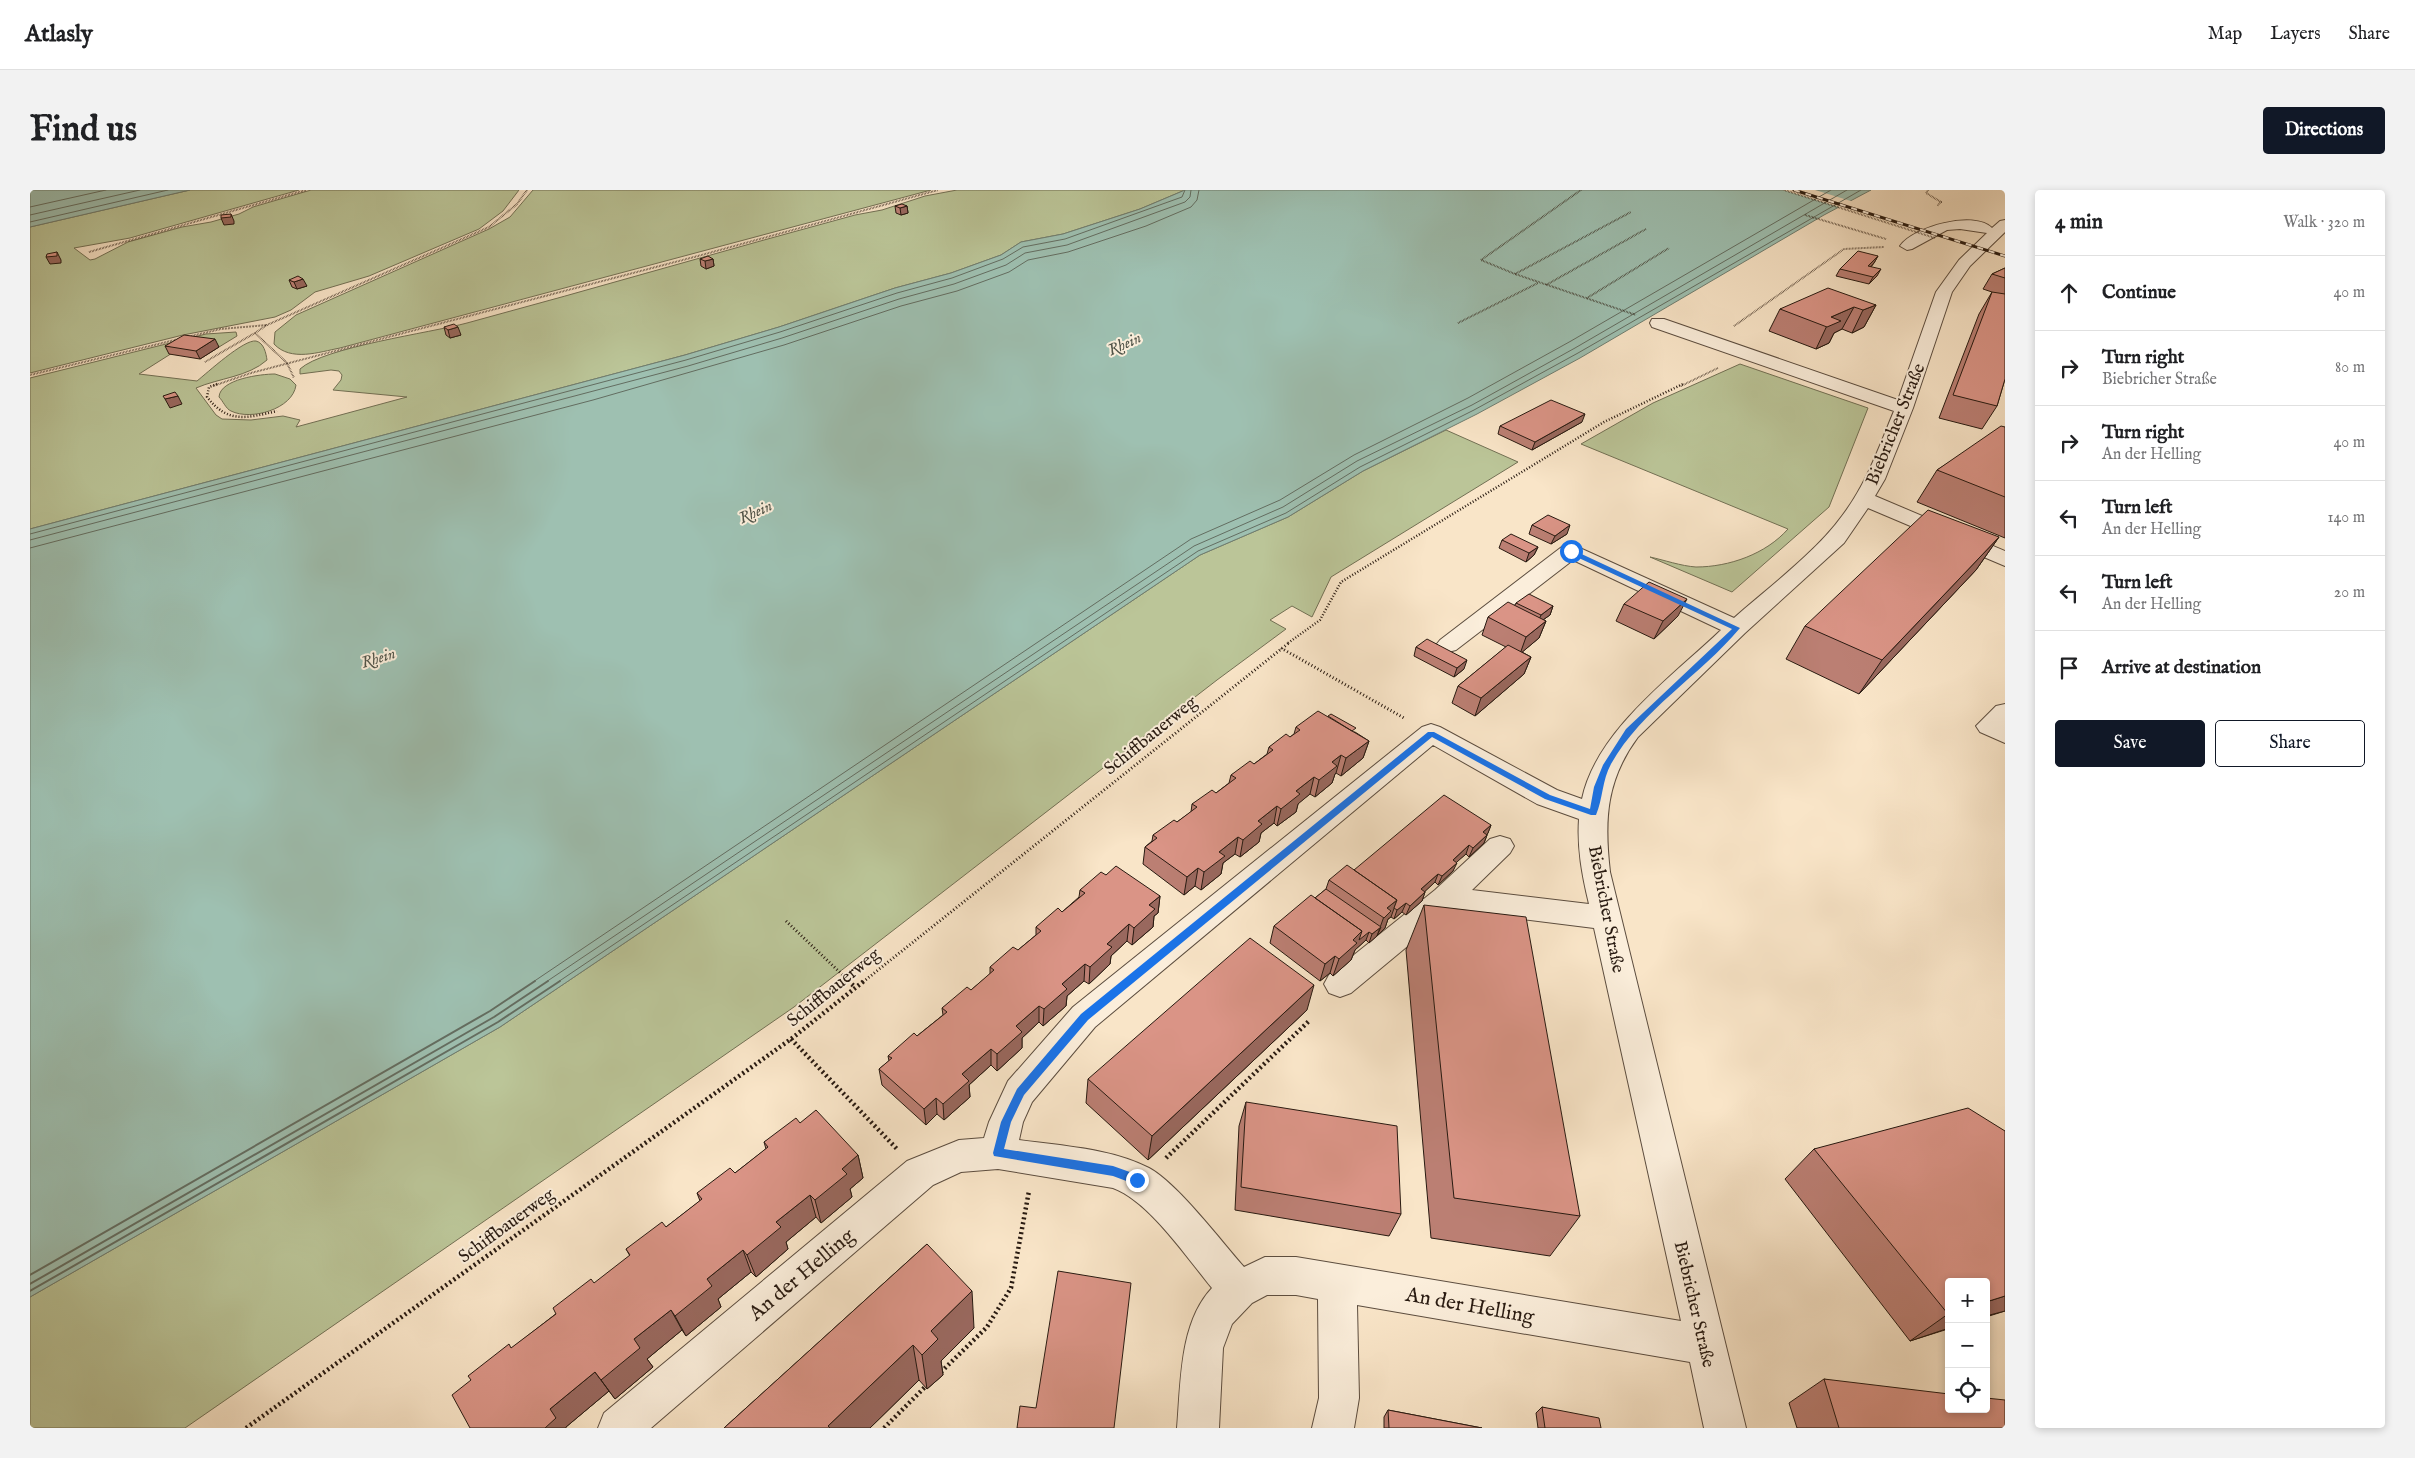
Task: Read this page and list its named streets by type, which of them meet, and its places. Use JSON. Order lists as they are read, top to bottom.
{
  "streets": {
    "street": ["Biebricher Straße", "An der Helling"],
    "path": ["Schiffbauerweg"]
  },
  "crossings": [
    ["Biebricher Straße", "An der Helling"]
  ],
  "water": ["Rhein"],
  "page": {
    "header": "Atlasly",
    "nav": ["Map", "Layers", "Share"],
    "buttons": [
      "Directions",
      ["Save", "Share"]
    ],
    "title": "Find us",
    "heading": ["4 min", "Walk · 320 m"],
    "list": [
      ["Continue", "40 m"],
      ["Turn right", "Biebricher Straße", "80 m"],
      ["Turn right", "An der Helling", "40 m"],
      ["Turn left", "An der Helling", "140 m"],
      ["Turn left", "An der Helling", "20 m"],
      "Arrive at destination"
    ],
    "map_buttons": ["+", "−"]
  }
}
